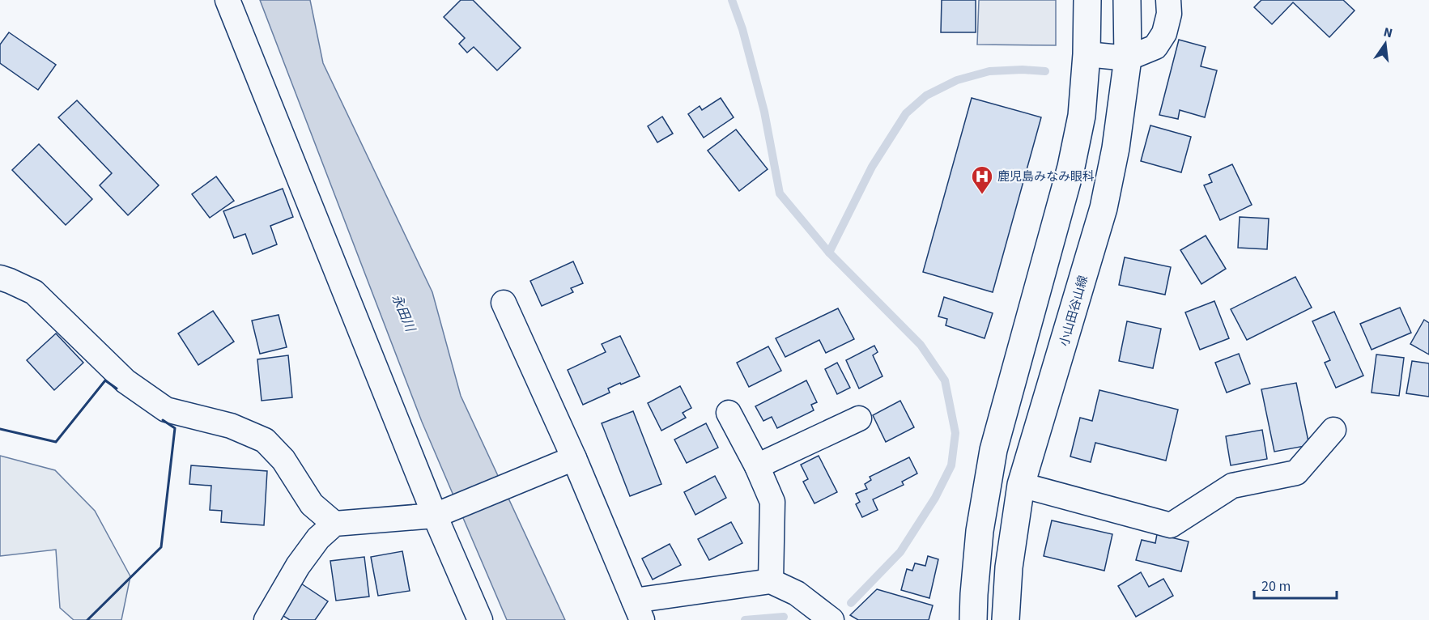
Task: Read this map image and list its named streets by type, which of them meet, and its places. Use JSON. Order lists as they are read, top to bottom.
{
  "streets": {
    "main road": ["小山田谷山線"]
  },
  "water": ["永田川"],
  "places": {
    "hospital": ["鹿児島みなみ眼科"]
  },
  "scale_bar": "20 m",
  "north": "top"
}
